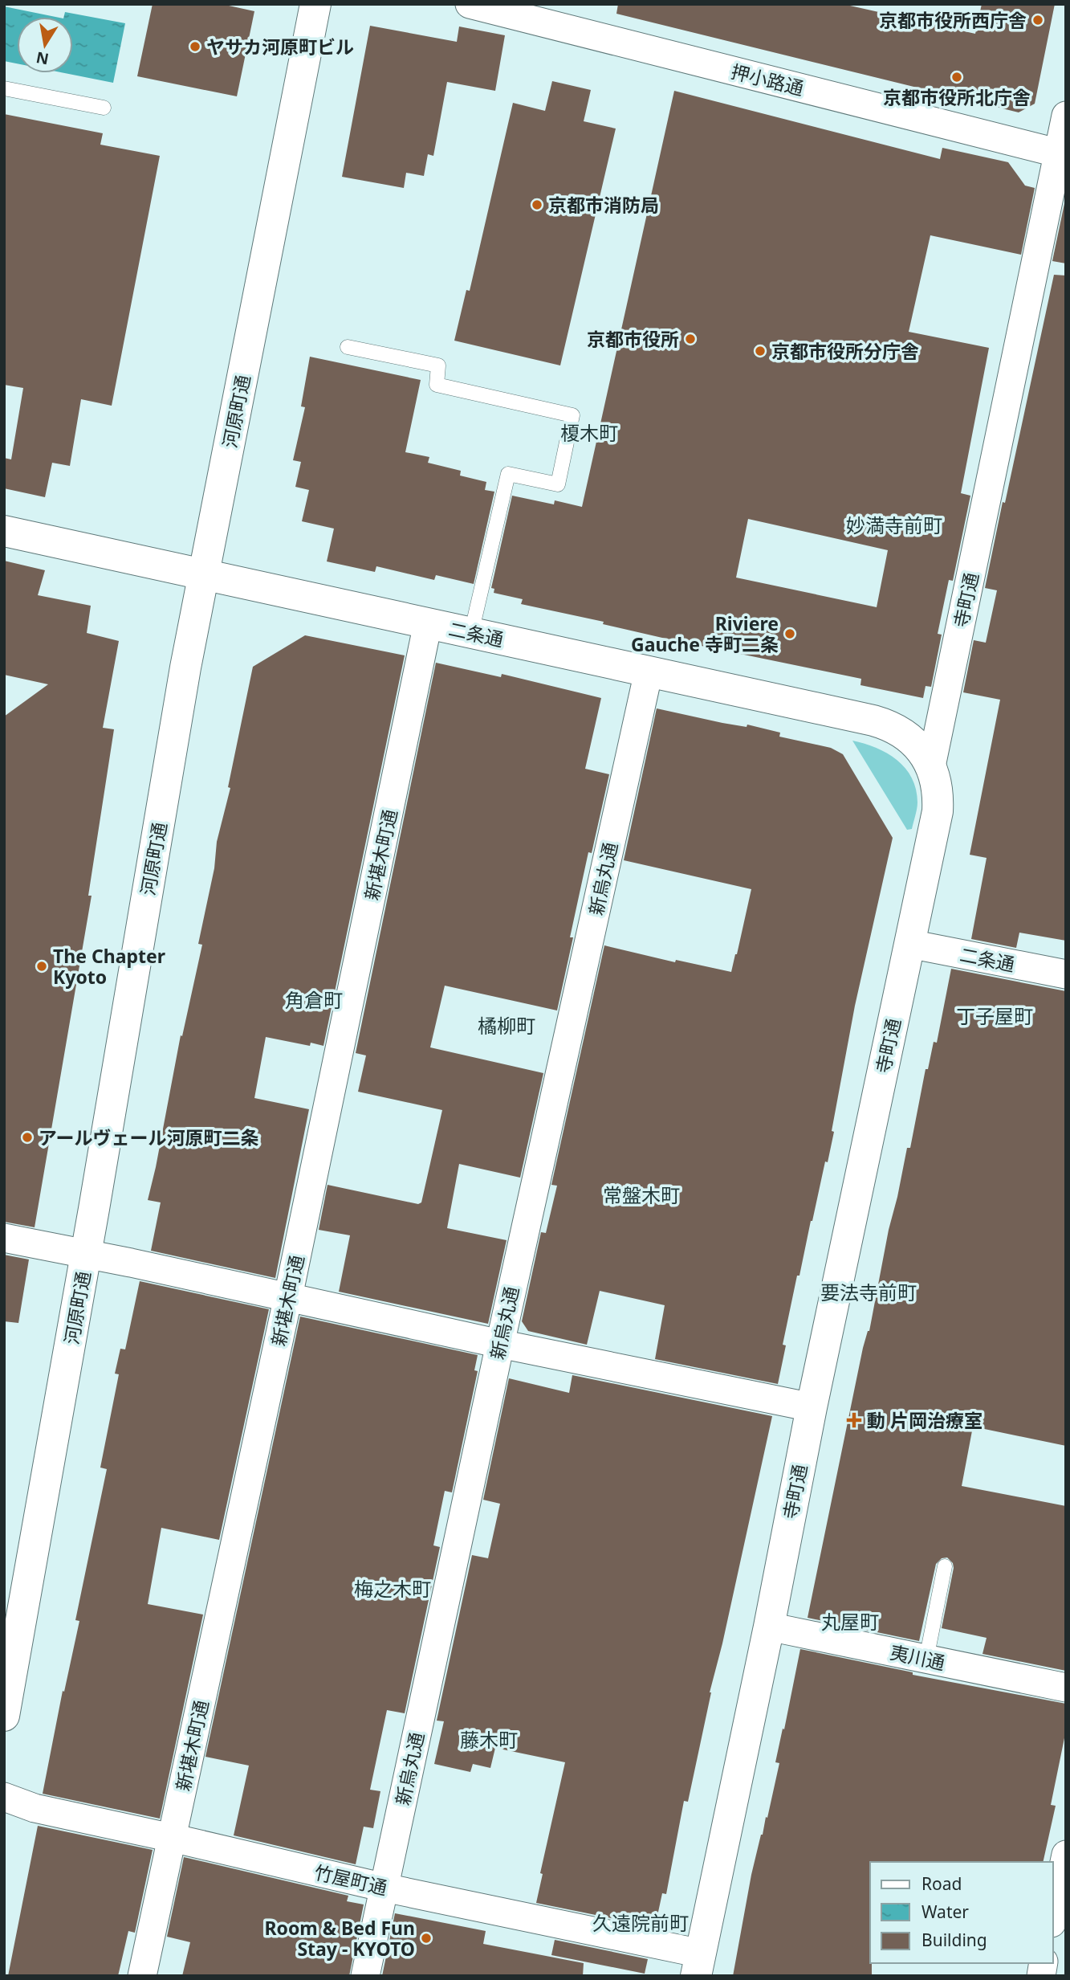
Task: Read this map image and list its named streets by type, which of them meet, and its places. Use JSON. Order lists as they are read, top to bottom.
{
  "streets": {
    "street": [
      "押小路通",
      "河原町通",
      "寺町通",
      "二条通",
      "新堪木町通",
      "新烏丸通",
      "夷川通",
      "竹屋町通"
    ]
  },
  "crossings": [
    ["押小路通", "寺町通"],
    ["河原町通", "二条通"],
    ["寺町通", "二条通"],
    ["寺町通", "夷川通"],
    ["寺町通", "竹屋町通"],
    ["二条通", "新堪木町通"],
    ["二条通", "新烏丸通"],
    ["新堪木町通", "竹屋町通"],
    ["新烏丸通", "竹屋町通"]
  ],
  "districts": [
    "榎木町",
    "妙満寺前町",
    "角倉町",
    "丁子屋町",
    "橘柳町",
    "常盤木町",
    "要法寺前町",
    "梅之木町",
    "丸屋町",
    "藤木町",
    "久遠院前町"
  ],
  "places": {
    "other": [
      "京都市役所西庁舎",
      "ヤサカ河原町ビル",
      "京都市役所北庁舎",
      "京都市消防局",
      "京都市役所",
      "京都市役所分庁舎",
      "Riviere Gauche 寺町二条",
      "The Chapter Kyoto",
      "アールヴェール河原町二条",
      "Room & Bed Fun Stay - KYOTO"
    ],
    "health": ["動 片岡治療室"]
  },
  "legend": ["Road", "Water", "Building"],
  "north": "bottom"
}
